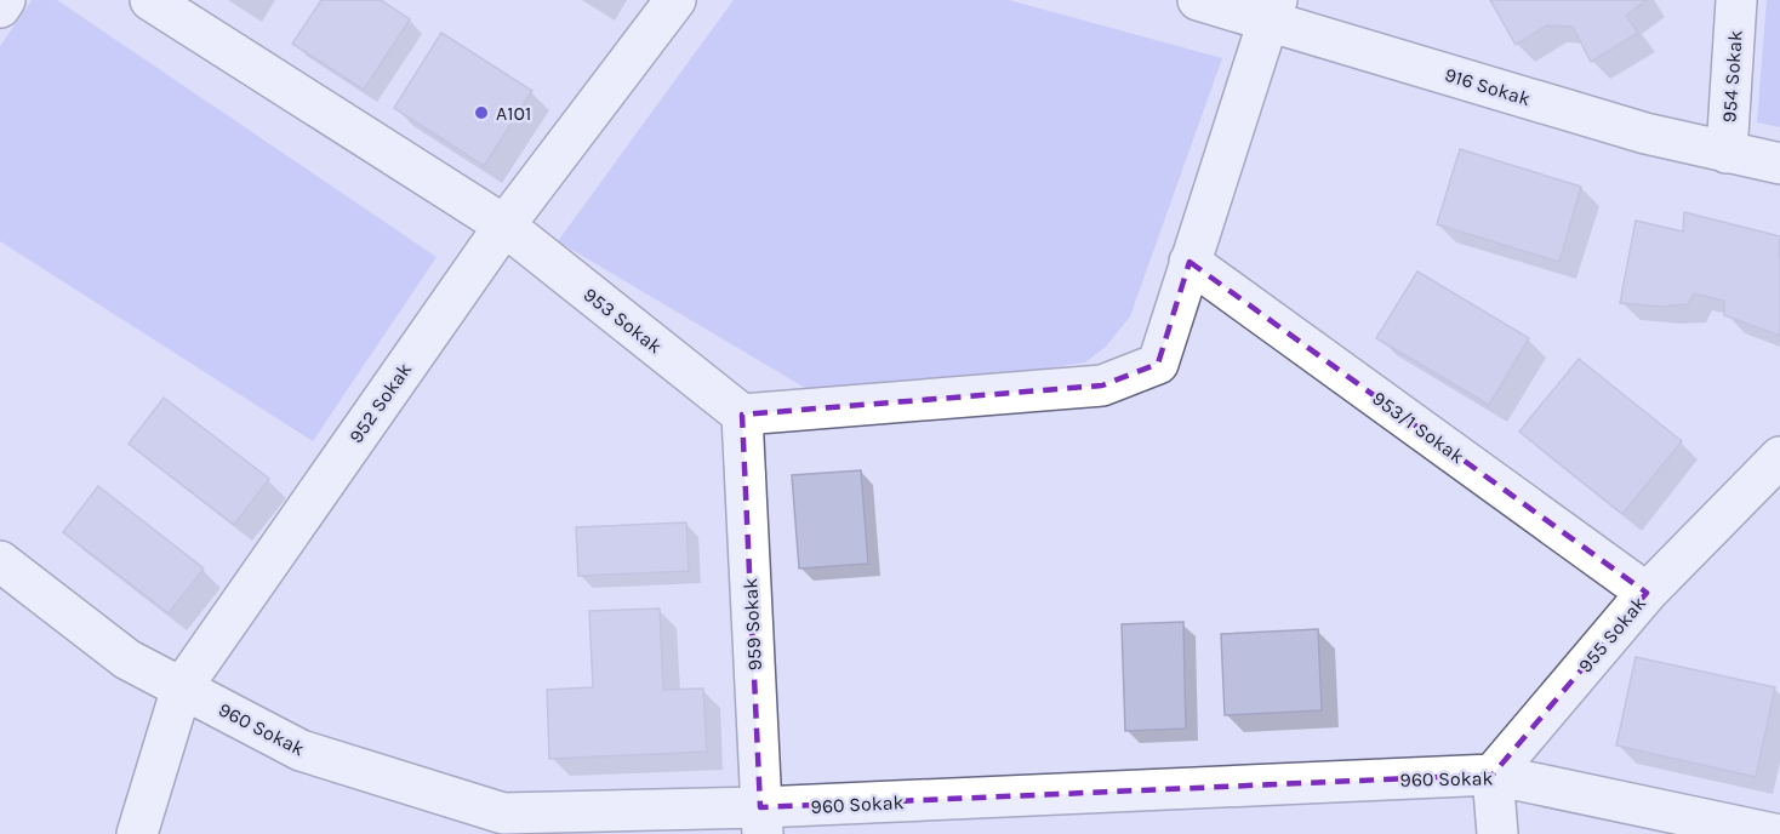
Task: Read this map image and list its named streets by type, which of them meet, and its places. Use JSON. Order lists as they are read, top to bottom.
{
  "streets": {
    "street": [
      "954 Sokak",
      "916 Sokak",
      "953 Sokak",
      "952 Sokak",
      "953/1 Sokak",
      "959 Sokak",
      "955 Sokak",
      "960 Sokak"
    ]
  },
  "crossings": [
    ["954 Sokak", "916 Sokak"],
    ["953 Sokak", "952 Sokak"],
    ["953 Sokak", "959 Sokak"],
    ["952 Sokak", "960 Sokak"],
    ["953/1 Sokak", "955 Sokak"],
    ["959 Sokak", "960 Sokak"],
    ["955 Sokak", "960 Sokak"]
  ],
  "places": ["A101"]
}
